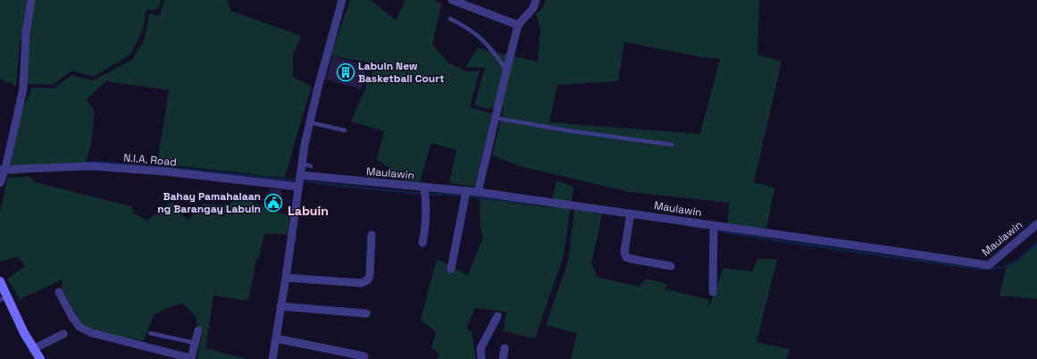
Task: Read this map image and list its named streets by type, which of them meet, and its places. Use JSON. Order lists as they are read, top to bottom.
{
  "streets": {
    "street": ["N.I.A. Road", "Maulawin"]
  },
  "districts": ["Labuin"],
  "places": {
    "building": ["Labuin New Basketball Court"],
    "public building": ["Bahay Pamahalaan ng Barangay Labuin"]
  }
}
